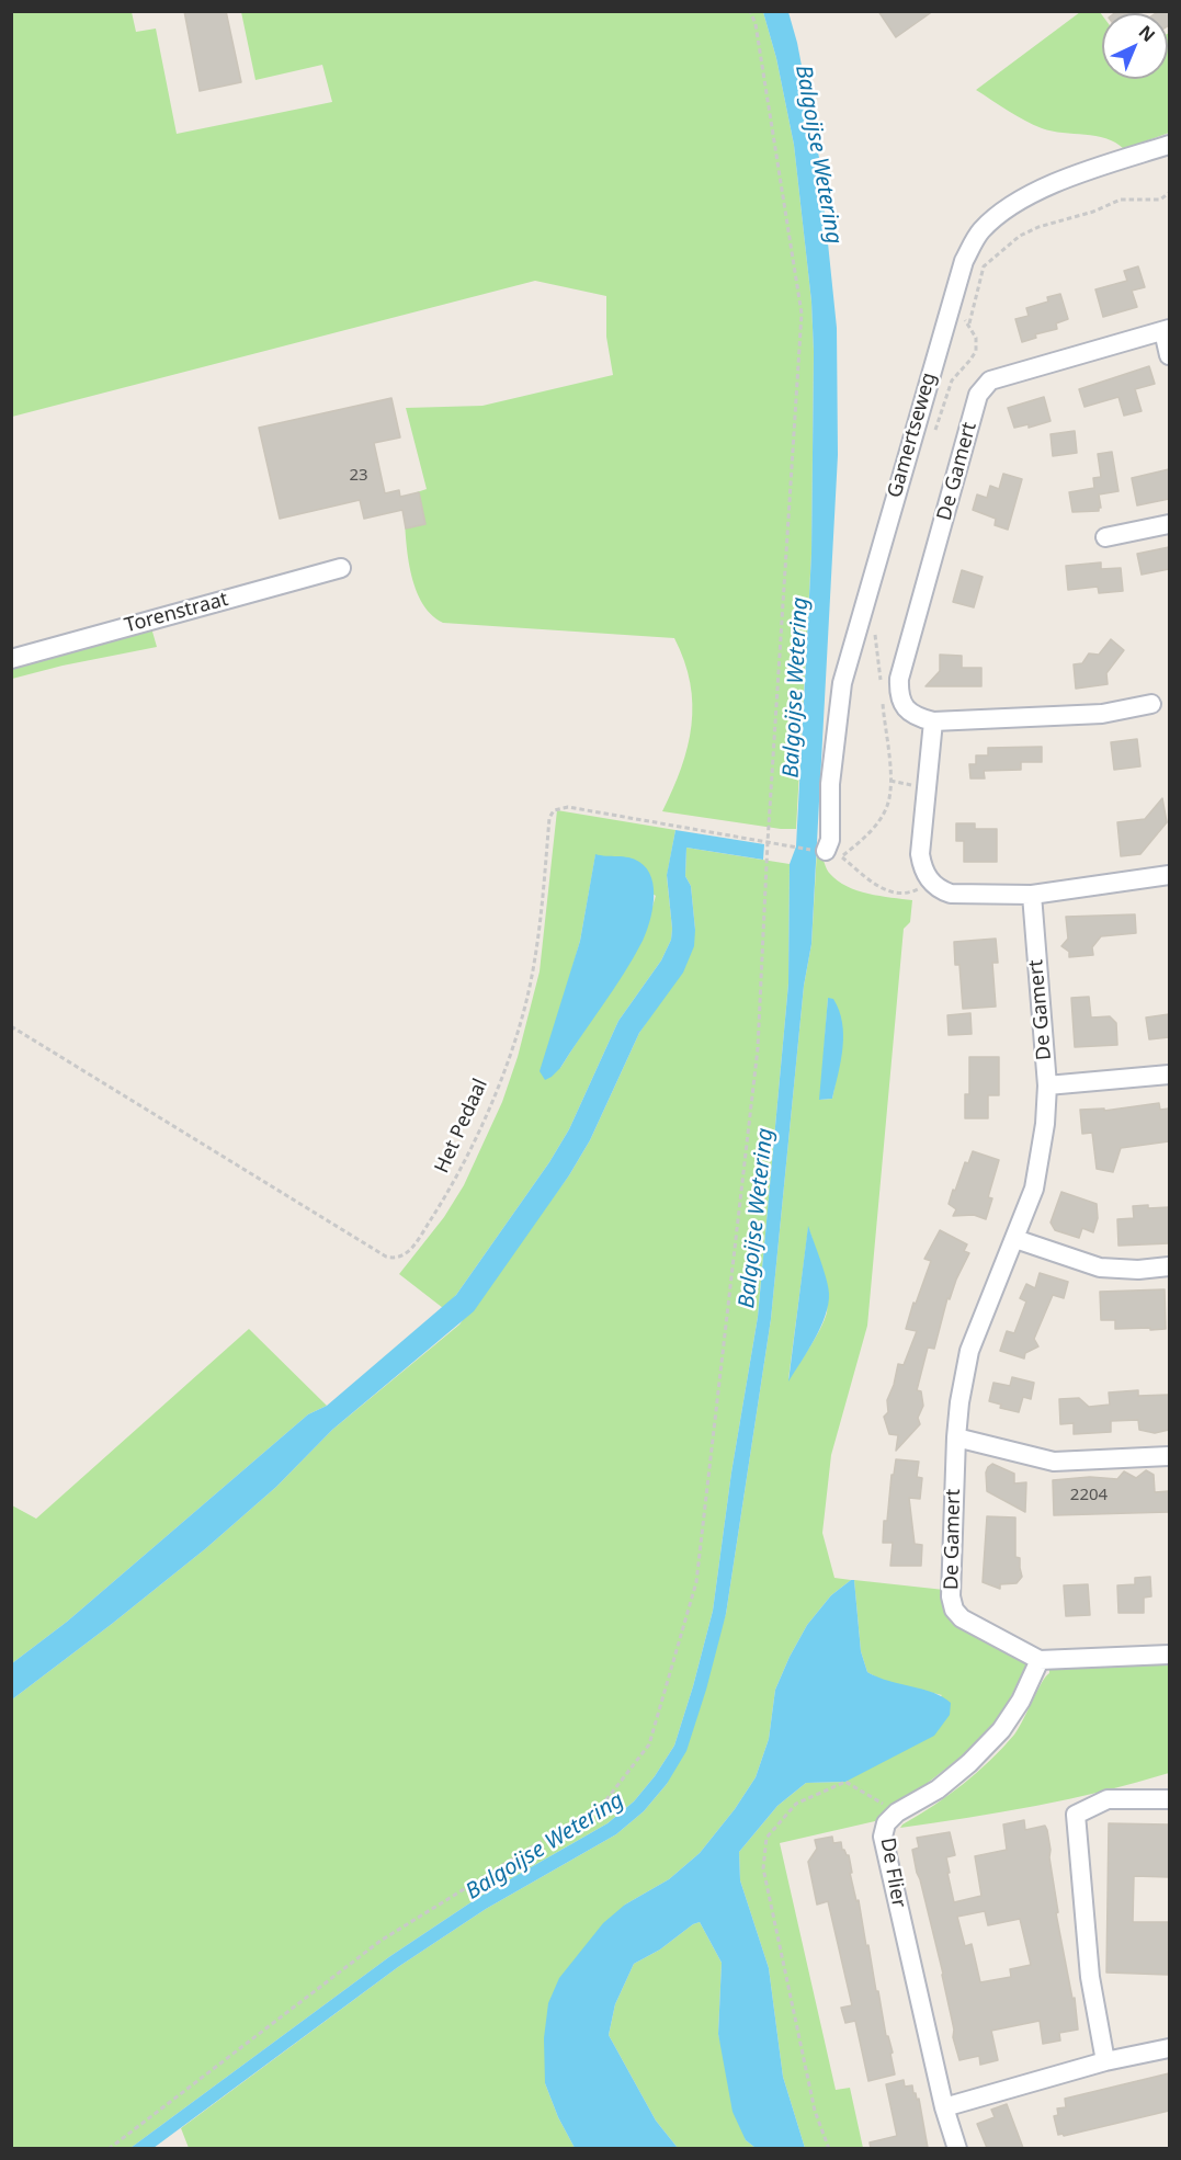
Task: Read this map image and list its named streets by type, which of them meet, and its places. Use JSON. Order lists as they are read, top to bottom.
{
  "streets": {
    "street": [
      "Gamertseweg",
      "De Gamert",
      "Torenstraat",
      "De Flier"
    ],
    "path": ["Het Pedaal"]
  },
  "crossings": [
    ["Gamertseweg", "Het Pedaal"],
    ["De Gamert", "De Flier"]
  ],
  "water": ["Balgoijse Wetering"],
  "house_numbers": ["23", "2204"],
  "north": "top right"
}
